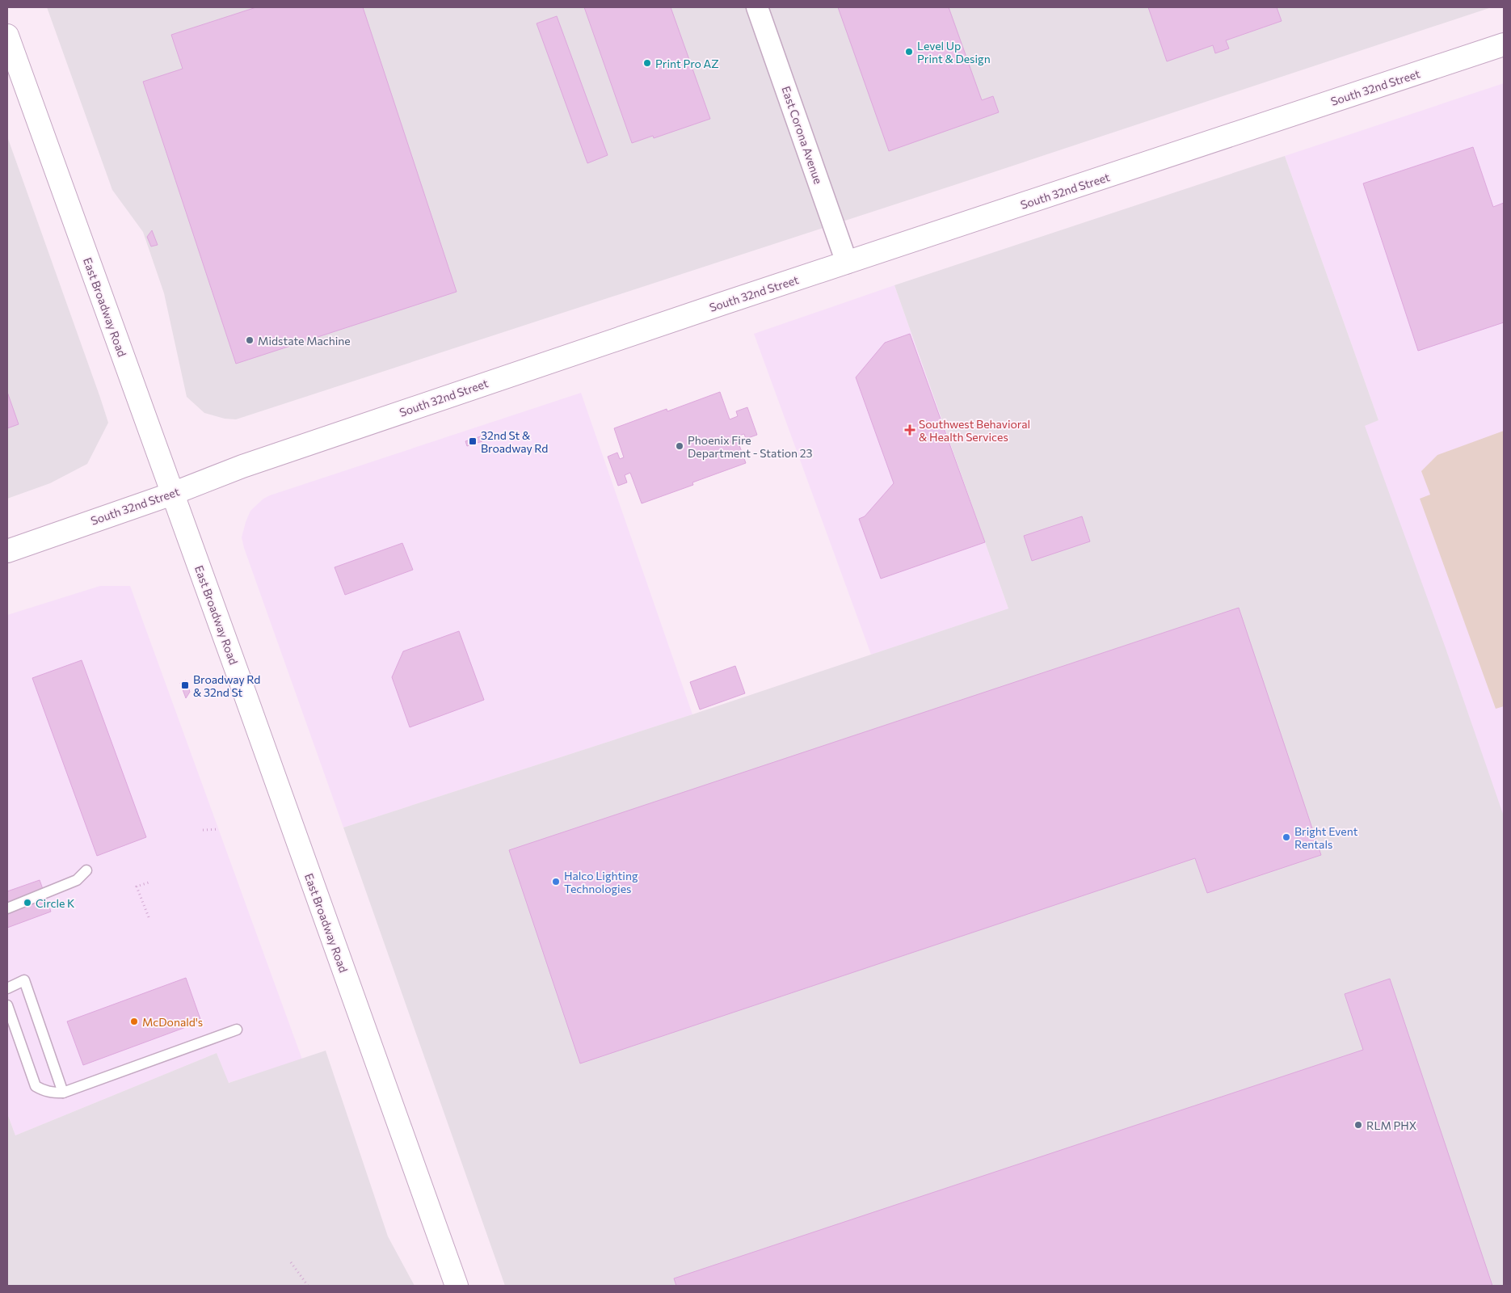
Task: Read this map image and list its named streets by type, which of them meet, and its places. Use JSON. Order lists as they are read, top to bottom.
{
  "streets": {
    "main road": ["South 32nd Street", "East Broadway Road"],
    "street": ["East Corona Avenue"]
  },
  "crossings": [
    ["South 32nd Street", "East Corona Avenue"],
    ["South 32nd Street", "East Broadway Road"]
  ],
  "places": {
    "other": [
      "Level Up Print & Design",
      "Print Pro AZ",
      "Midstate Machine",
      "Phoenix Fire Department - Station 23",
      "Bright Event Rentals",
      "Halco Lighting Technologies",
      "Circle K",
      "McDonald's",
      "RLM PHX"
    ],
    "health": ["Southwest Behavioral & Health Services"],
    "transit": ["32nd St & Broadway Rd", "Broadway Rd & 32nd St"]
  }
}
